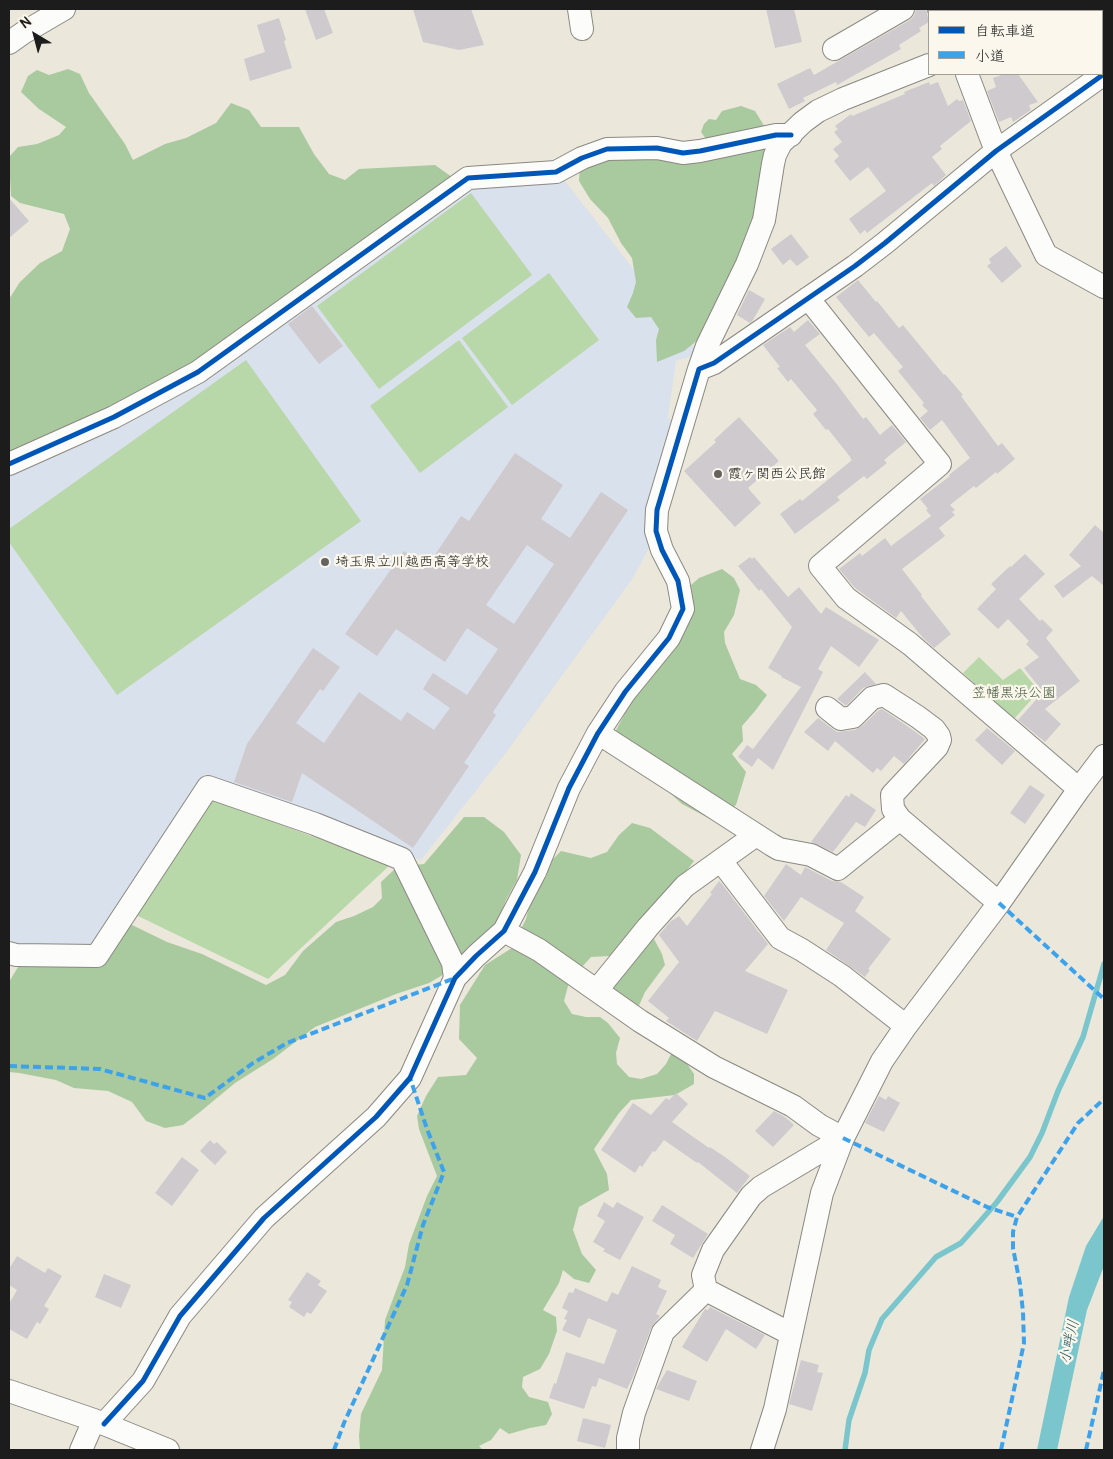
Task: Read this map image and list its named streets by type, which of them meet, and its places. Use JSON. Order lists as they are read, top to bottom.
{
  "water": ["小畔川"],
  "parks": ["笠幡黒浜公園"],
  "places": ["霞ヶ関西公民館", "埼玉県立川越西高等学校"],
  "legend": ["自転車道", "小道"],
  "north": "top left"
}
